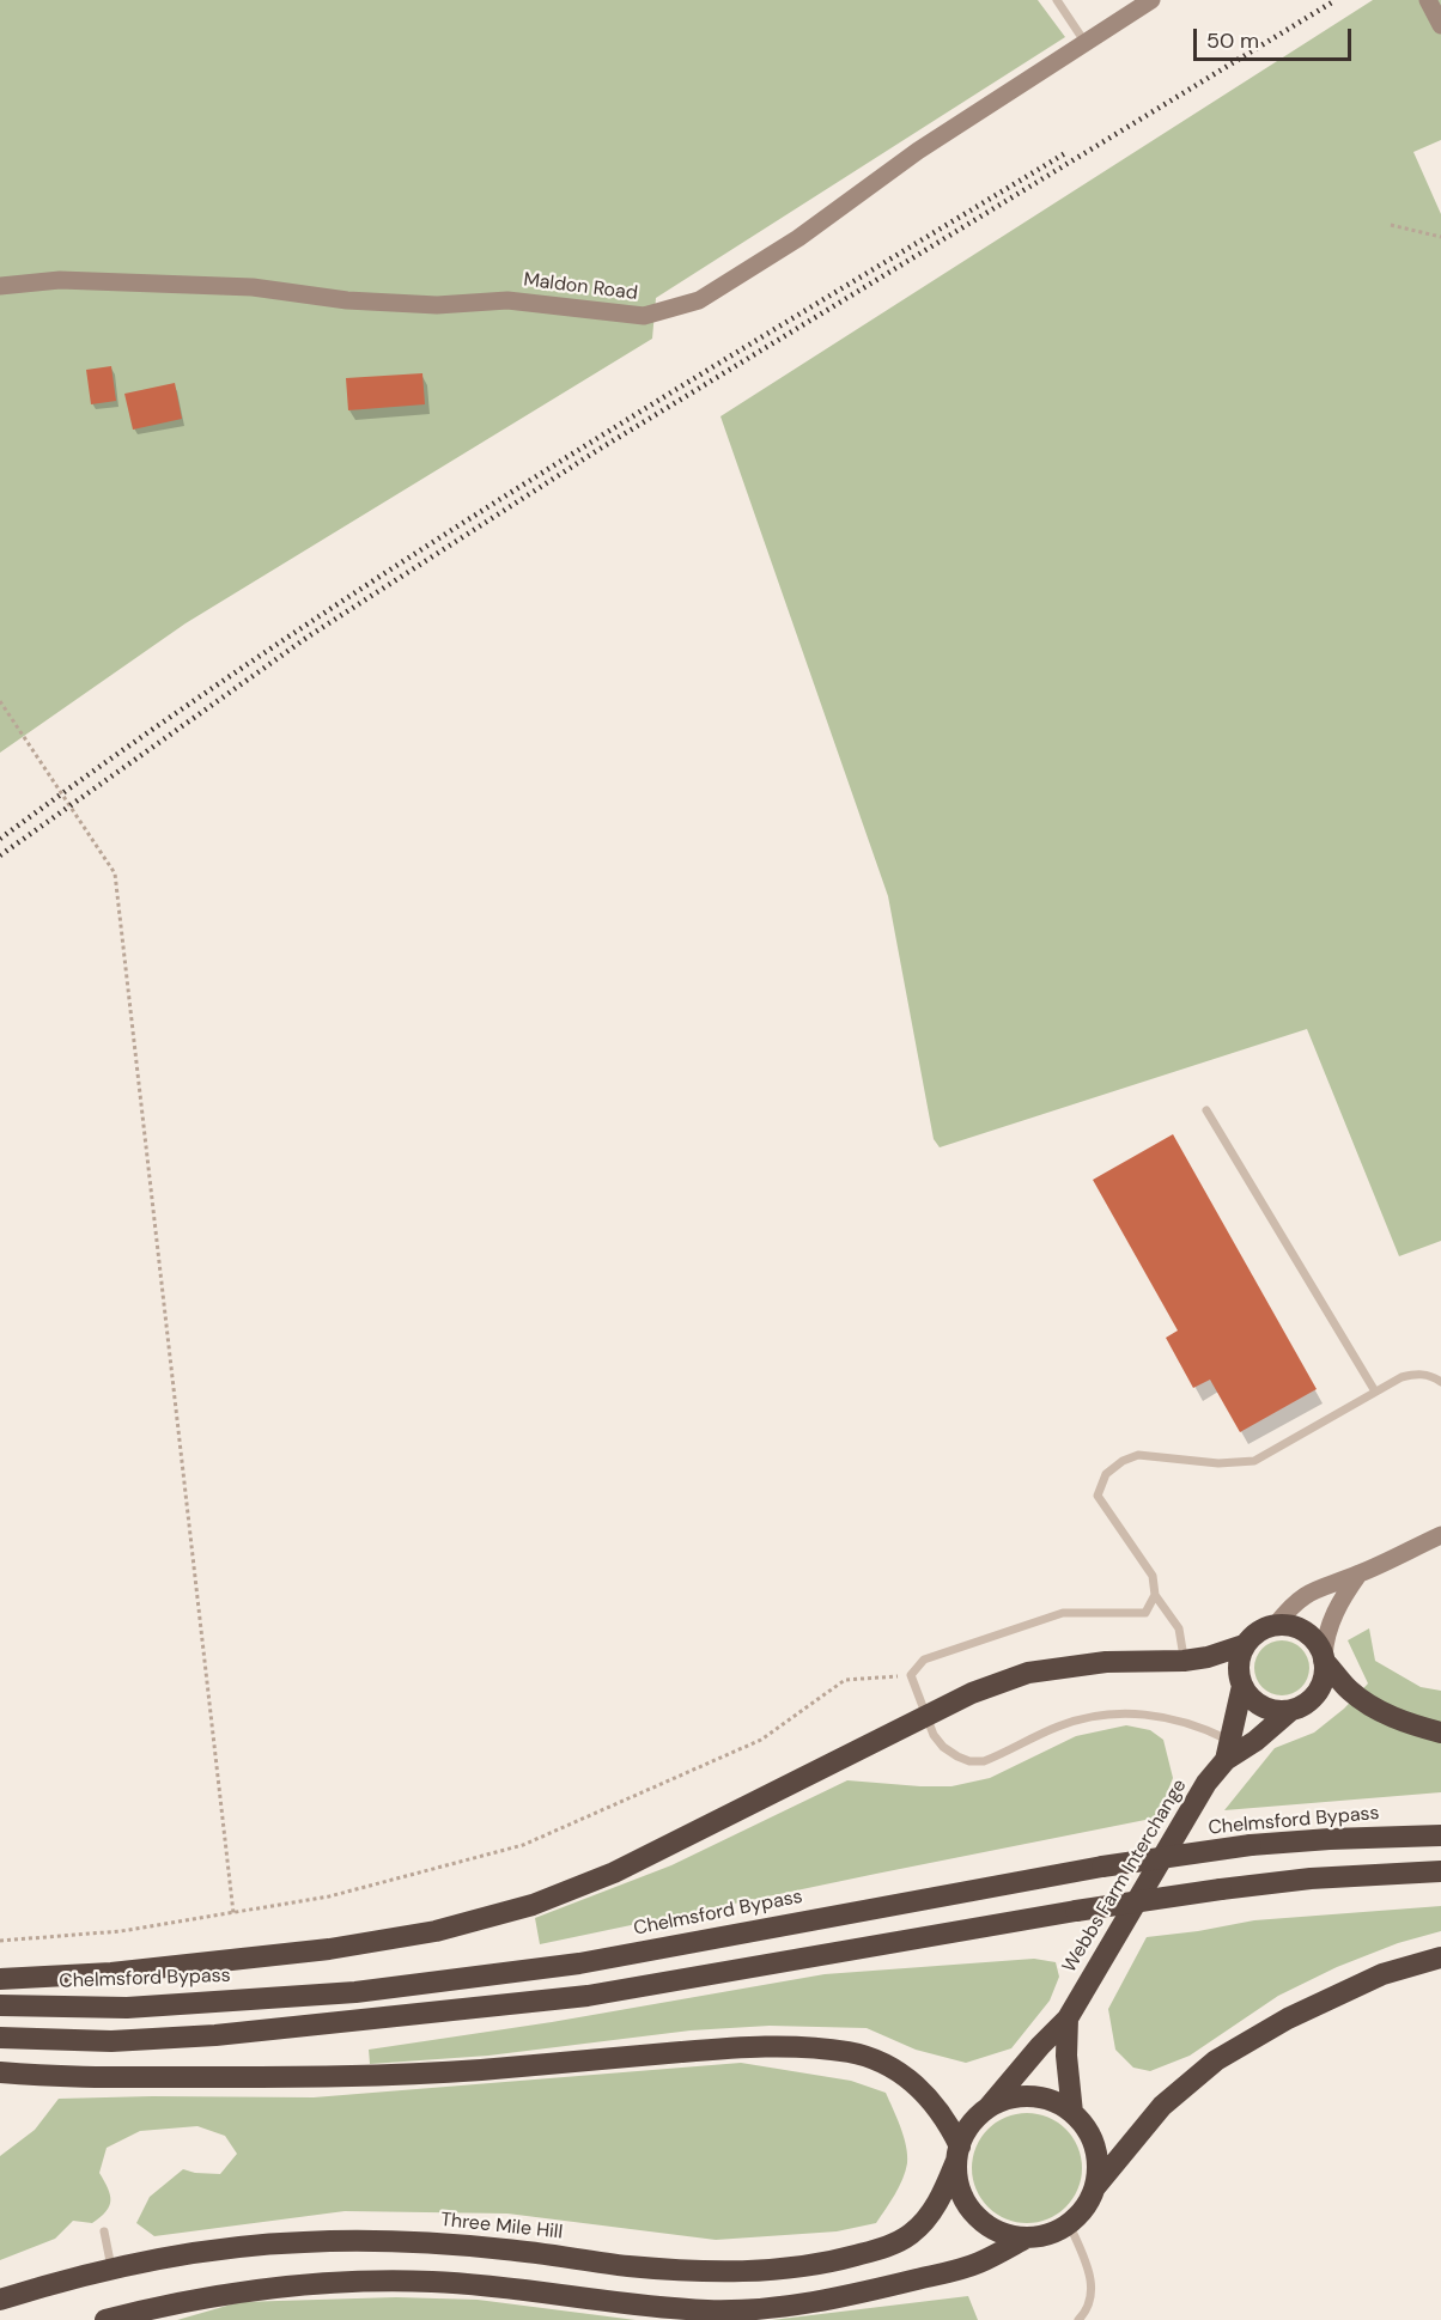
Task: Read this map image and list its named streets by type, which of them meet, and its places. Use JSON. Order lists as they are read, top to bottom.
{
  "streets": {
    "highway": ["Chelmsford Bypass", "Webbs Farm Interchange", "Three Mile Hill"],
    "street": ["Maldon Road"]
  },
  "crossings": [
    ["Webbs Farm Interchange", "Three Mile Hill"]
  ],
  "scale_bar": "50 m"
}
